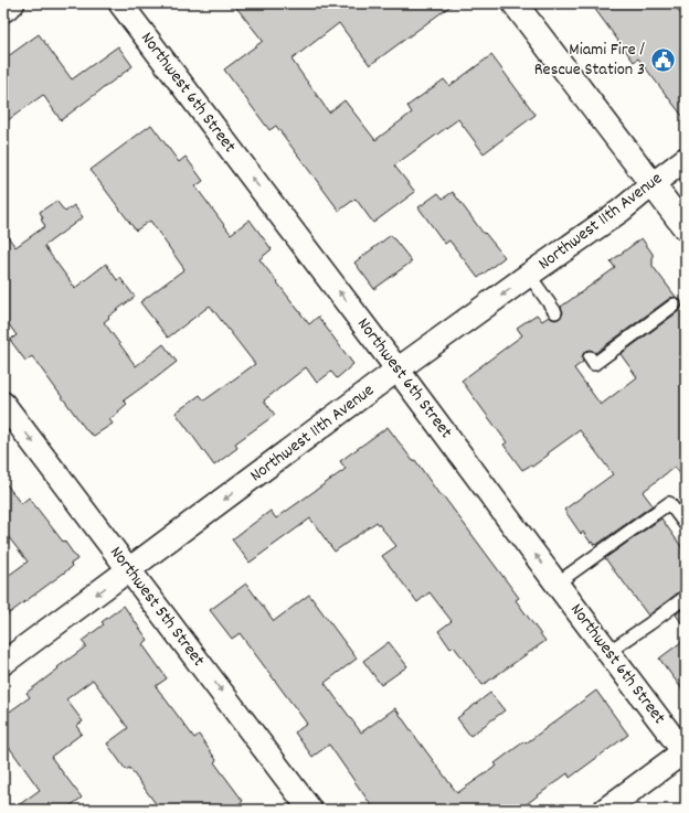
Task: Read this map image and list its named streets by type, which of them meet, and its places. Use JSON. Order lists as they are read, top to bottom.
{
  "streets": {
    "street": ["Northwest 6th Street", "Northwest 11th Avenue", "Northwest 5th Street"]
  },
  "crossings": [
    ["Northwest 6th Street", "Northwest 11th Avenue"],
    ["Northwest 11th Avenue", "Northwest 5th Street"]
  ],
  "one_way": ["Northwest 6th Street", "Northwest 11th Avenue", "Northwest 5th Street"],
  "places": {
    "public building": ["Miami Fire / Rescue Station 3"]
  }
}
